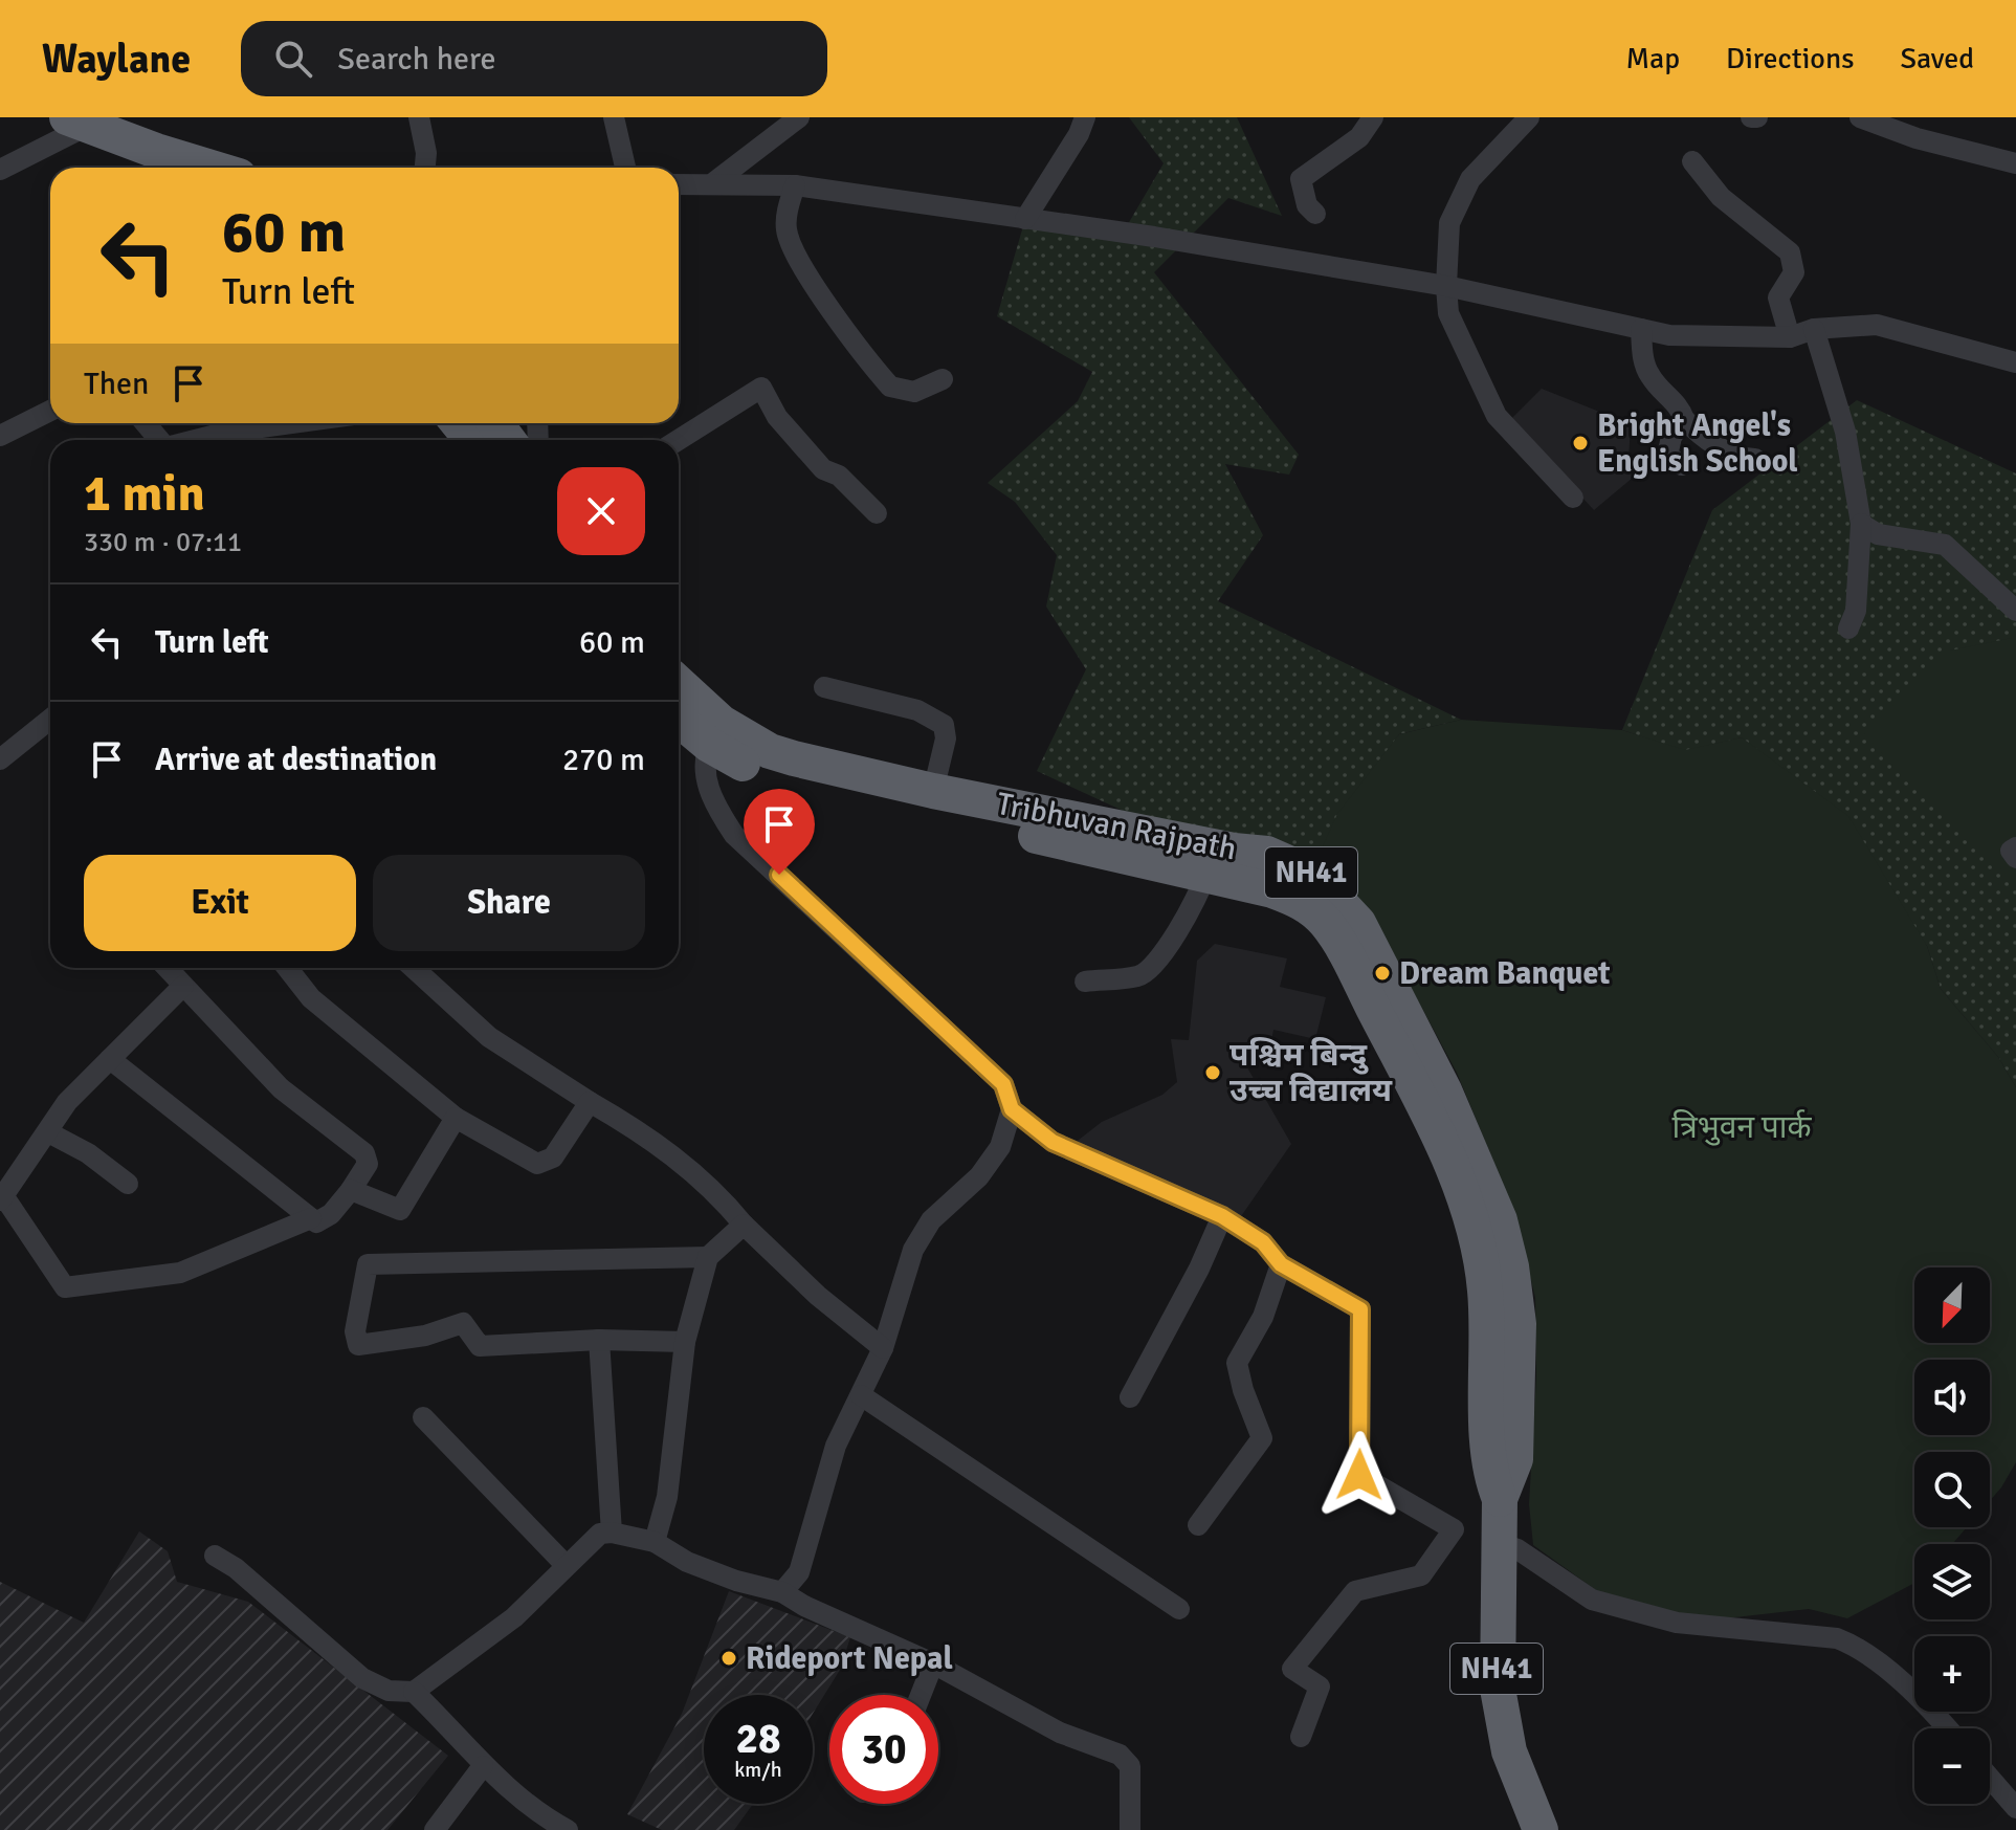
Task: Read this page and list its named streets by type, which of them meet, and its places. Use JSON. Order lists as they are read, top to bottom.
{
  "streets": {
    "highway": ["Tribhuvan Rajpath", "NH41"]
  },
  "parks": ["त्रिभुवन पार्क"],
  "places": [
    "Bright Angel's English School",
    "Dream Banquet",
    "पश्चिम बिन्दु उच्च विद्यालय",
    "Rideport Nepal"
  ],
  "north": "bottom left",
  "page": {
    "header": "Waylane",
    "search": "Search here",
    "nav": ["Map", "Directions", "Saved"],
    "turn": ["60 m", "Turn left"],
    "then": "Then",
    "heading": ["1 min", "330 m · 07:11"],
    "list": [
      {
        "name": "Turn left",
        "value": "60 m"
      },
      {
        "name": "Arrive at destination",
        "value": "270 m"
      }
    ],
    "buttons": ["Exit", "Share"],
    "map_buttons": ["+", "−"],
    "speed": "28 km/h",
    "limit": "30"
  }
}
